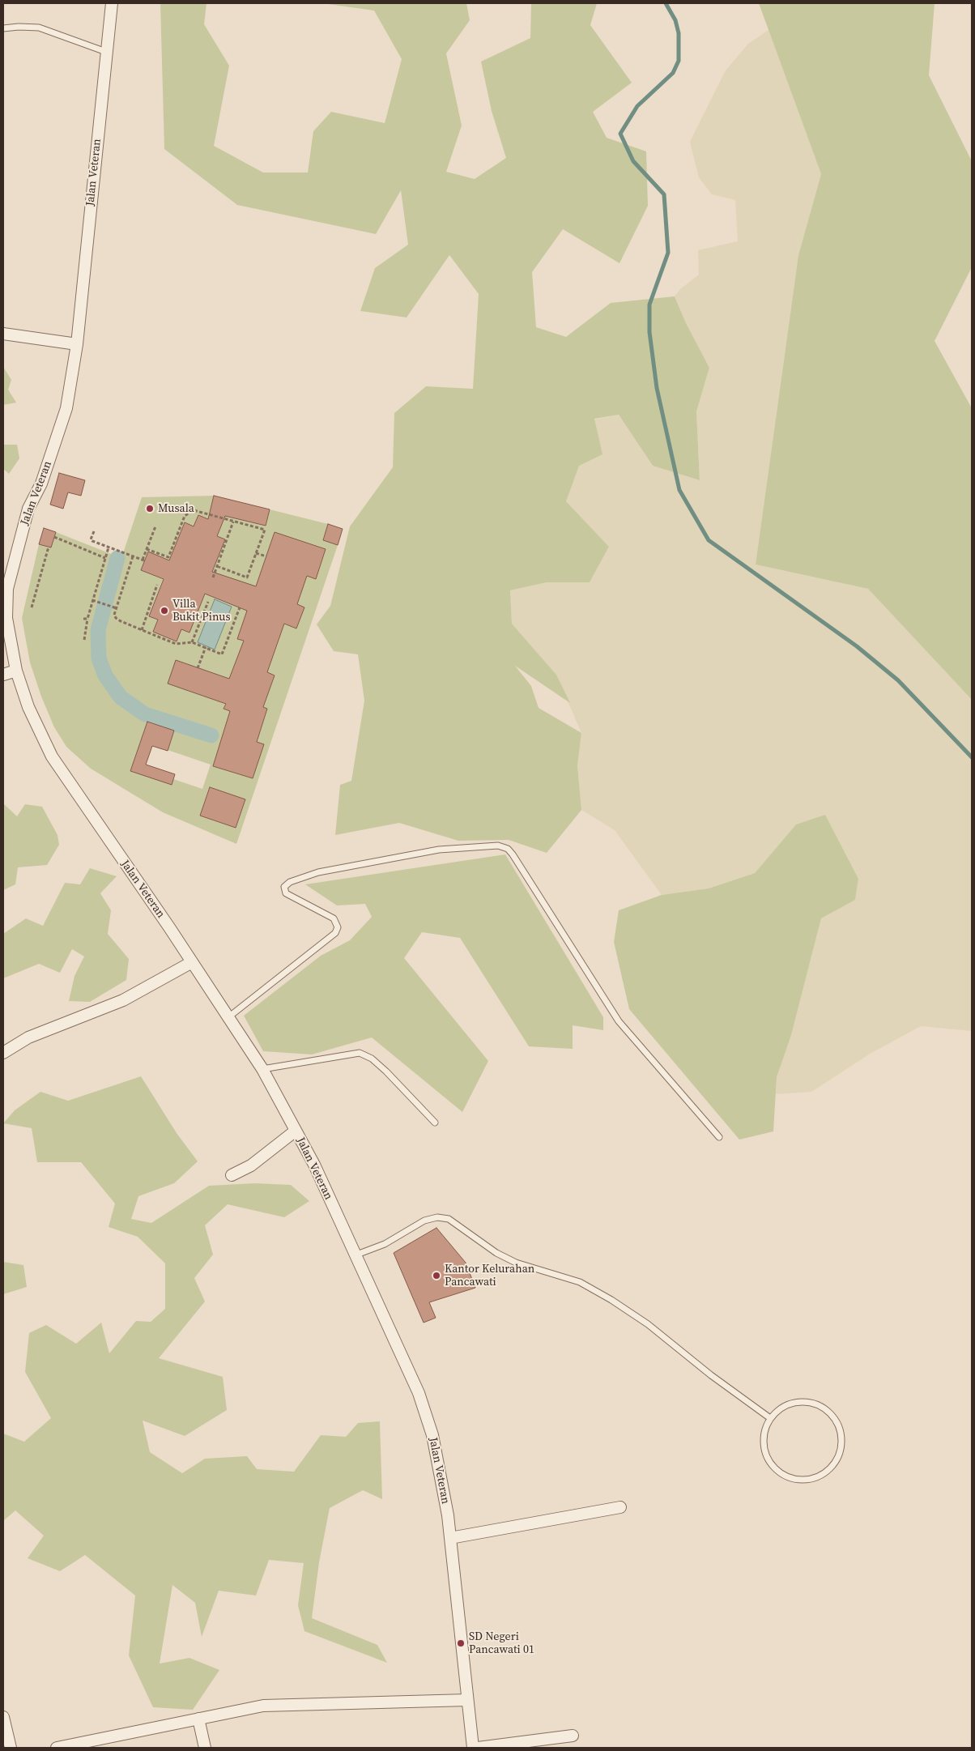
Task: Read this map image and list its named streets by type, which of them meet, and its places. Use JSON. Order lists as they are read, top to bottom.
{
  "streets": {
    "street": ["Jalan Veteran"]
  },
  "places": [
    "Musala",
    "Villa Bukit Pinus",
    "Kantor Kelurahan Pancawati",
    "SD Negeri Pancawati 01"
  ]
}
